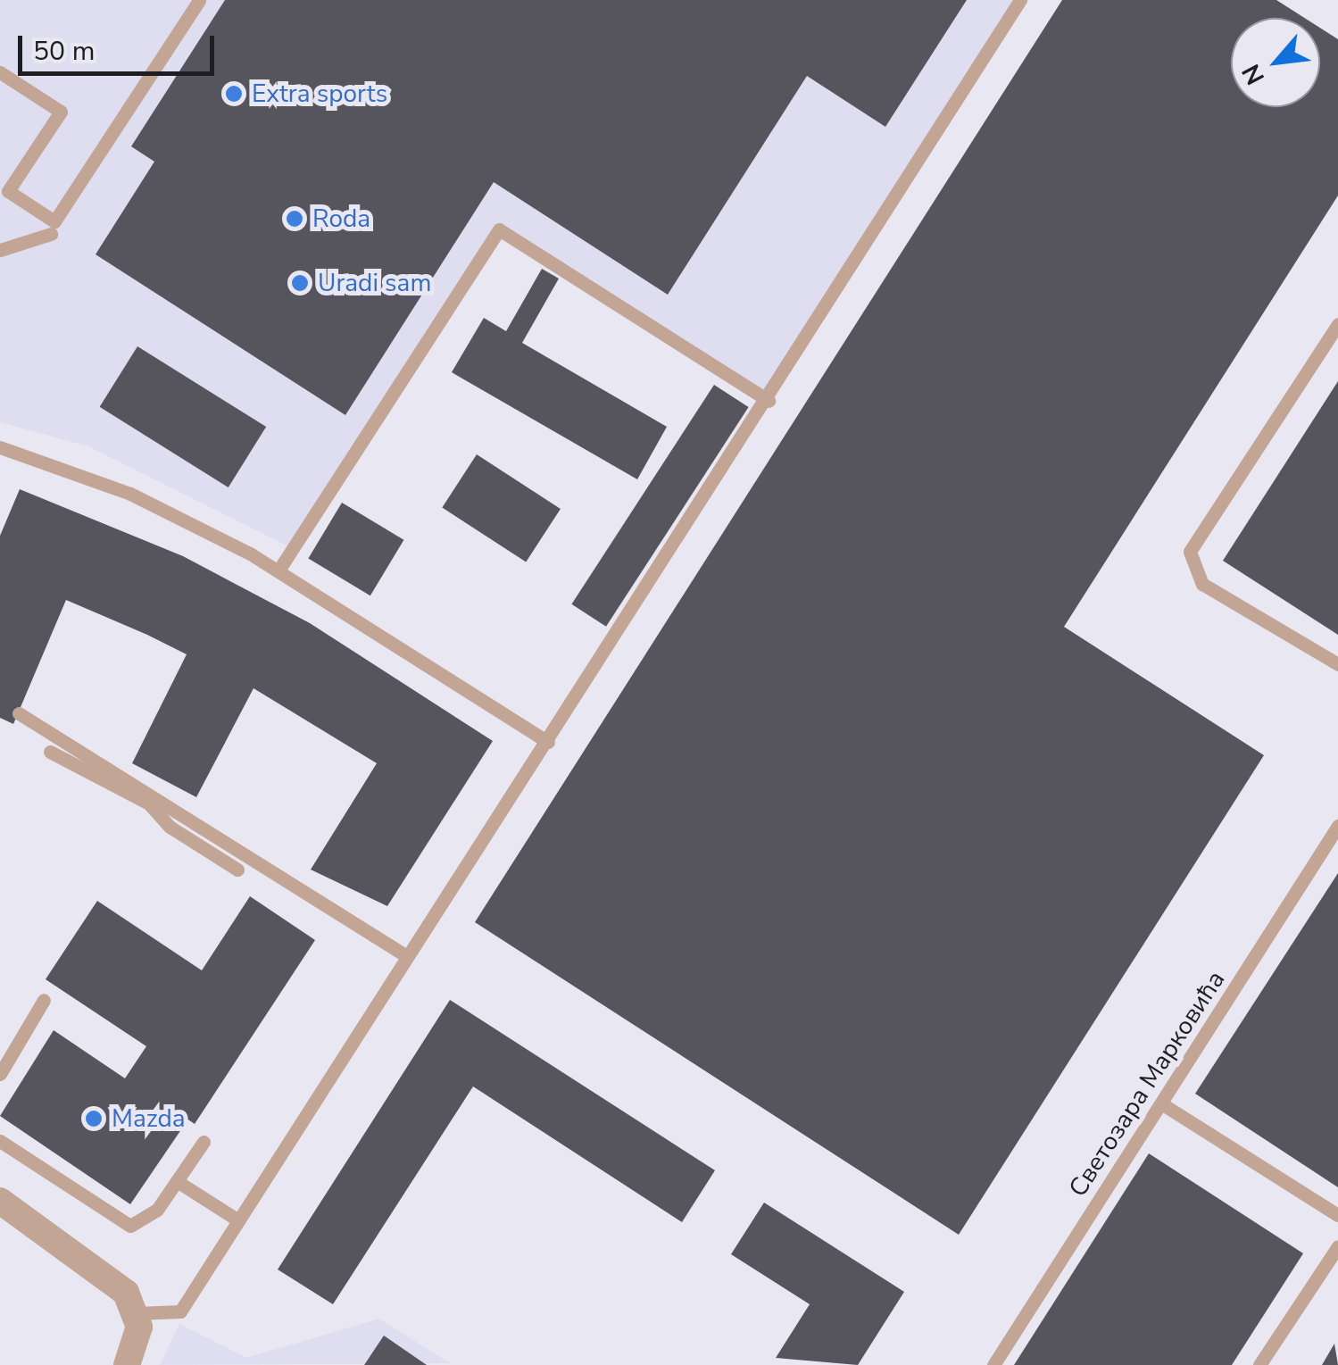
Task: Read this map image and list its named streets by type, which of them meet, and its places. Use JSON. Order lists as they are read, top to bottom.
{
  "streets": {
    "lane": ["Светозара Марковића"]
  },
  "places": [
    "Extra sports",
    "Roda",
    "Uradi sam",
    "Mazda"
  ],
  "scale_bar": "50 m",
  "north": "bottom left"
}
